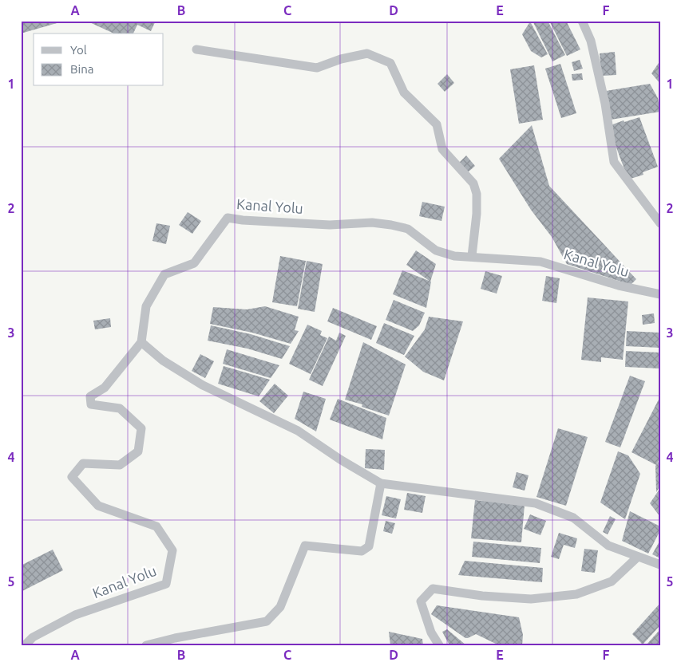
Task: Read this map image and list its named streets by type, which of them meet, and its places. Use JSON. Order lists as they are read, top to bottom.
{
  "streets": {
    "street": ["Kanal Yolu"]
  },
  "legend": ["Yol", "Bina"],
  "grid": {
    "columns": [
      "A",
      "B",
      "C",
      "D",
      "E",
      "F"
    ],
    "rows": [
      "1",
      "2",
      "3",
      "4",
      "5"
    ]
  }
}
